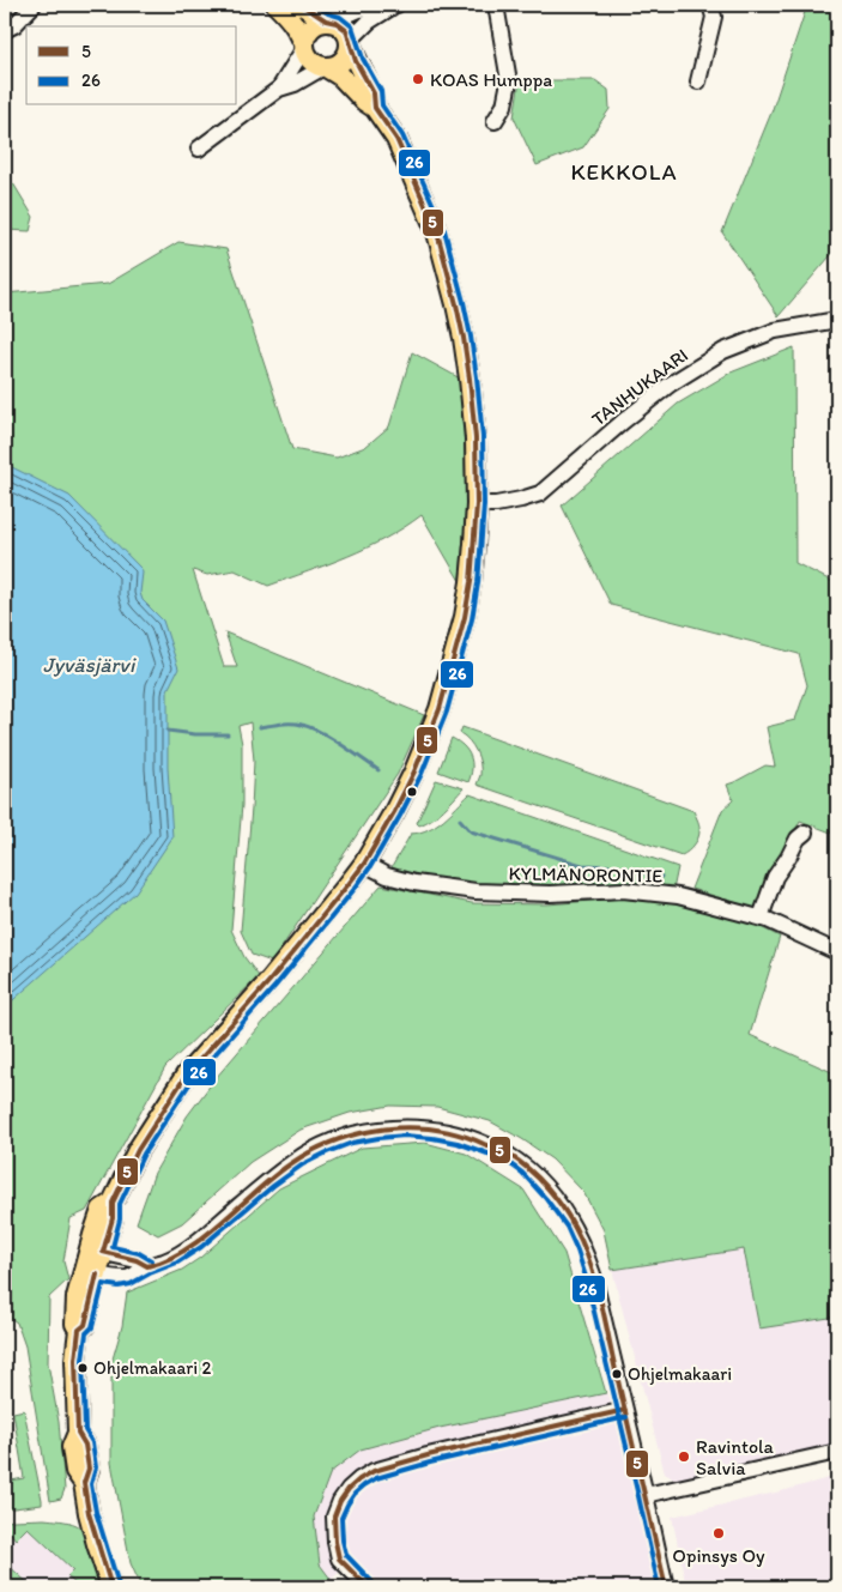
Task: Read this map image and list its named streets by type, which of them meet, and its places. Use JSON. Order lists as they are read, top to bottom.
{
  "streets": {
    "street": ["TANHUKAARI", "KYLMÄNORONTIE"]
  },
  "districts": ["KEKKOLA"],
  "water": ["Jyväsjärvi"],
  "places": [
    "KOAS Humppa",
    "Ohjelmakaari 2",
    "Ohjelmakaari",
    "Ravintola Salvia",
    "Opinsys Oy"
  ],
  "lines": ["transit line 5", "transit line 26"],
  "legend": ["5", "26"]
}
